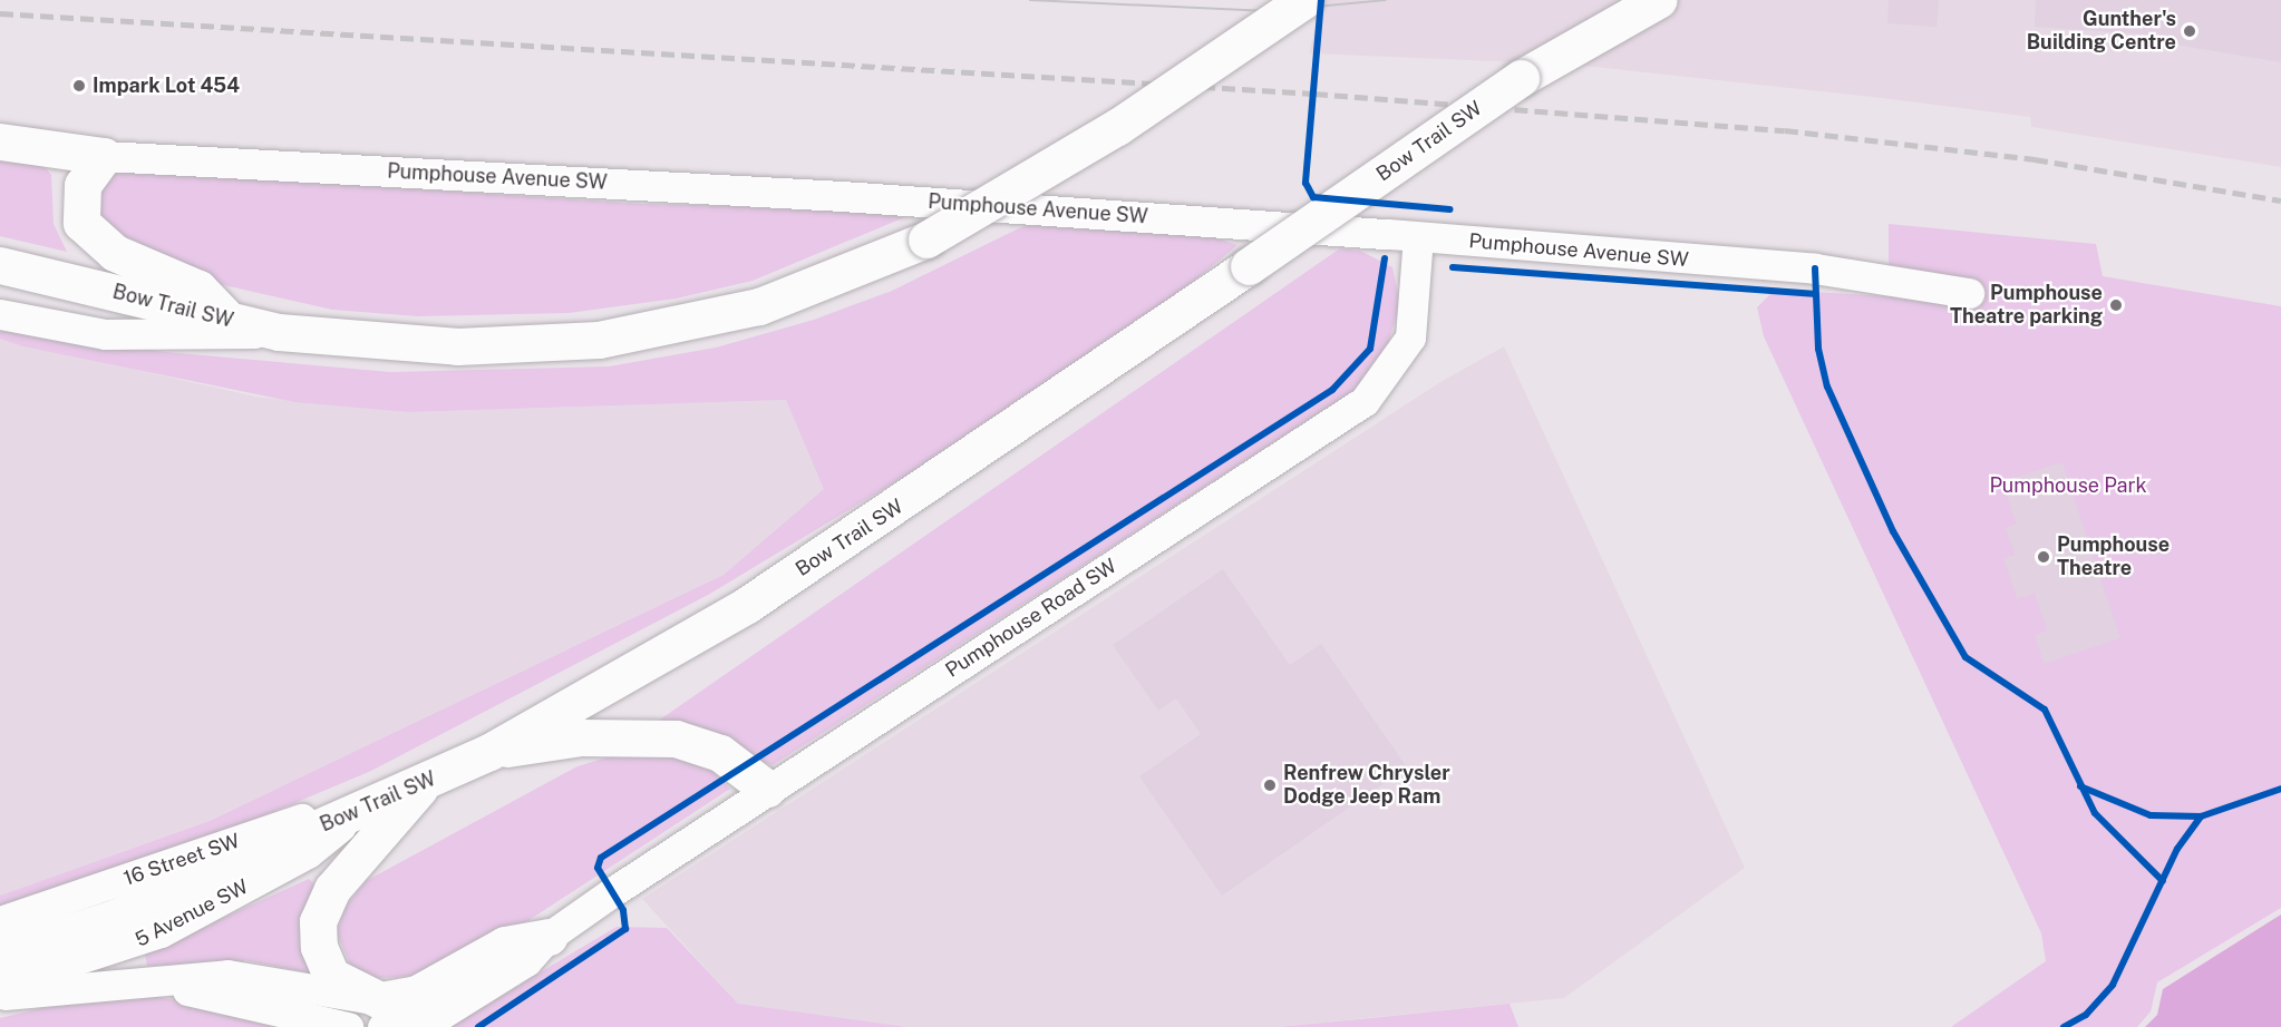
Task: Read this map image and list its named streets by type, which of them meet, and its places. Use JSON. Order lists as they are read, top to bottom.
{
  "streets": {
    "main road": ["Bow Trail SW"],
    "street": [
      "Pumphouse Avenue SW",
      "Pumphouse Road SW",
      "16 Street SW",
      "5 Avenue SW"
    ]
  },
  "crossings": [
    ["Bow Trail SW", "16 Street SW"],
    ["Bow Trail SW", "5 Avenue SW"],
    ["Pumphouse Avenue SW", "Pumphouse Road SW"],
    ["16 Street SW", "5 Avenue SW"]
  ],
  "parks": ["Pumphouse Park"],
  "places": [
    "Gunther's Building Centre",
    "Impark Lot 454",
    "Pumphouse Theatre parking",
    "Pumphouse Theatre",
    "Renfrew Chrysler Dodge Jeep Ram"
  ]
}
